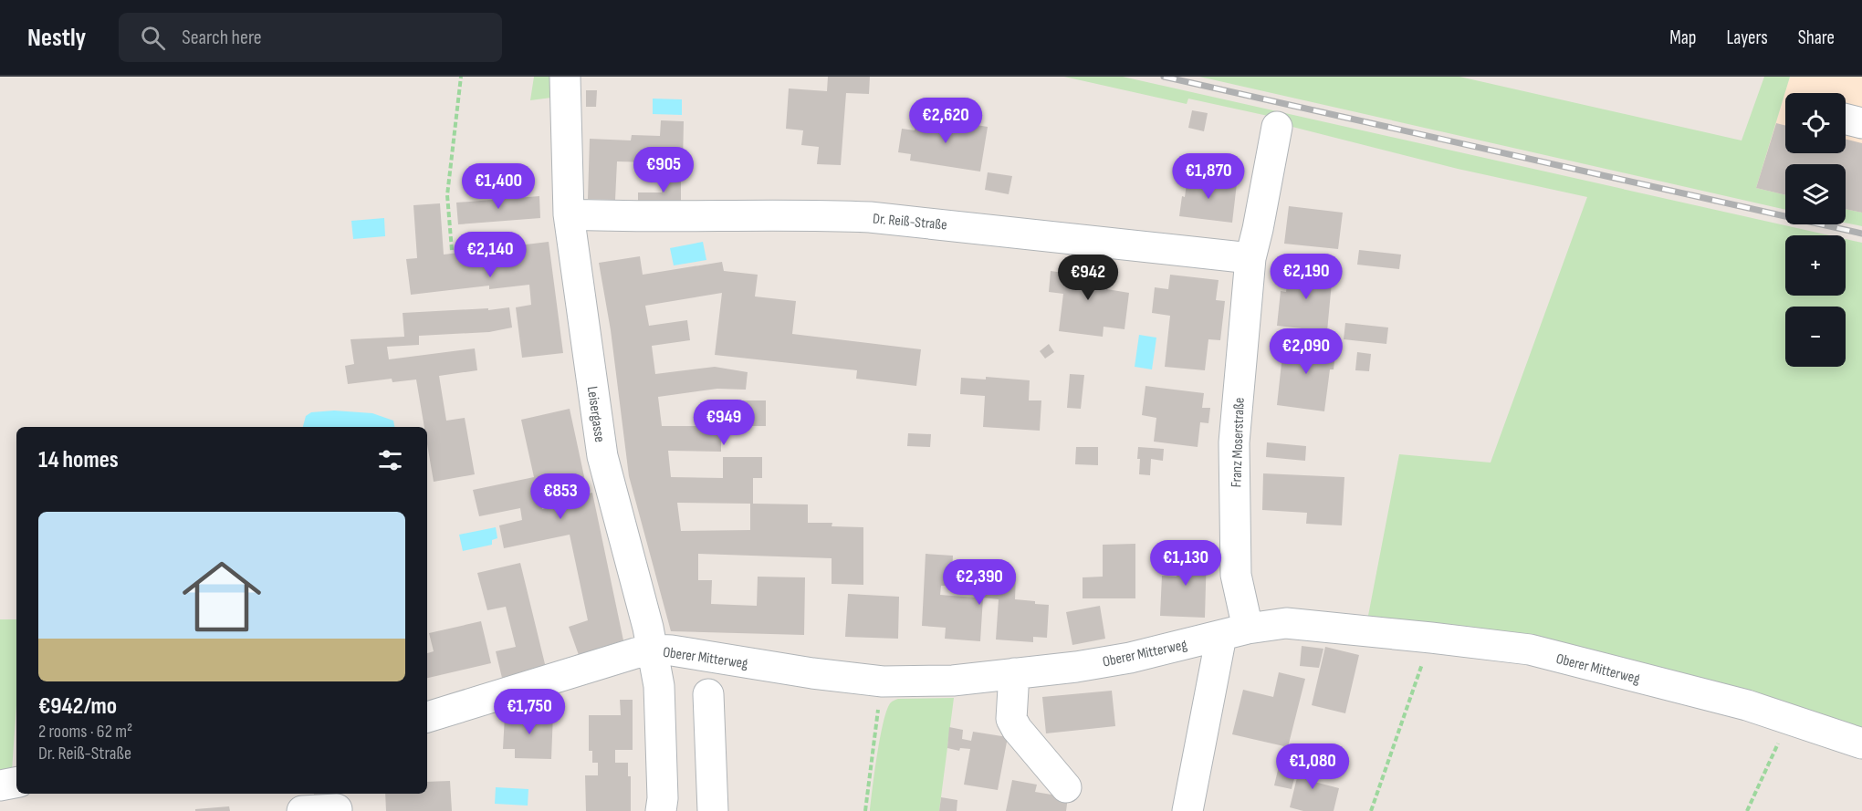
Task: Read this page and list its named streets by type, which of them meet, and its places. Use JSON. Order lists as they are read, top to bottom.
{
  "streets": {
    "street": [
      "Dr. Reiß-Straße",
      "Leisergasse",
      "Franz Moserstraße",
      "Oberer Mitterweg"
    ]
  },
  "crossings": [
    ["Dr. Reiß-Straße", "Leisergasse"],
    ["Dr. Reiß-Straße", "Franz Moserstraße"],
    ["Leisergasse", "Oberer Mitterweg"],
    ["Franz Moserstraße", "Oberer Mitterweg"]
  ],
  "page": {
    "header": "Nestly",
    "search": "Search here",
    "nav": ["Map", "Layers", "Share"],
    "map_buttons": ["+", "−"],
    "price": [
      "€2,620",
      "€905",
      "€1,870",
      "€1,400",
      "€2,140",
      "€2,190",
      "€942",
      "€2,090",
      "€949",
      "€853",
      "€1,130",
      "€2,390",
      "€1,750",
      "€1,080"
    ],
    "heading": "14 homes",
    "list": [
      {
        "name": "€942/mo",
        "note": "2 rooms · 62 m² · Dr. Reiß-Straße"
      }
    ]
  }
}
